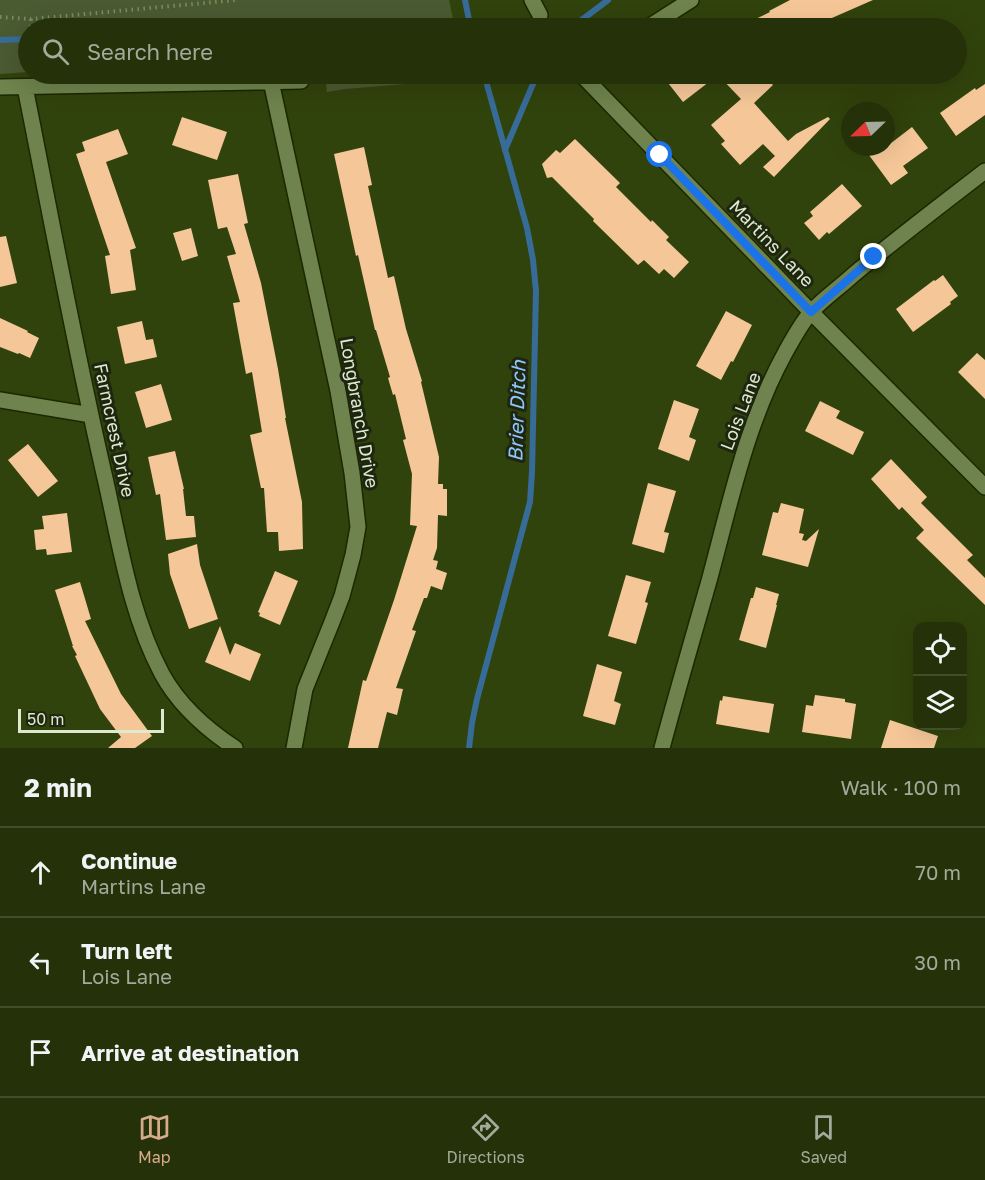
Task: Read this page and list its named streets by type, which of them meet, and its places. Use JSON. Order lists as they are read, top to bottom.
{
  "streets": {
    "street": [
      "Martins Lane",
      "Lois Lane",
      "Longbranch Drive",
      "Farmcrest Drive"
    ]
  },
  "crossings": [
    ["Martins Lane", "Lois Lane"]
  ],
  "water": ["Brier Ditch"],
  "scale_bar": "50 m",
  "north": "bottom left",
  "page": {
    "search": "Search here",
    "scale": "50 m",
    "heading": ["2 min", "Walk · 100 m"],
    "list": [
      ["Continue", "Martins Lane", "70 m"],
      ["Turn left", "Lois Lane", "30 m"],
      "Arrive at destination"
    ],
    "nav": ["Map", "Directions", "Saved"]
  }
}
